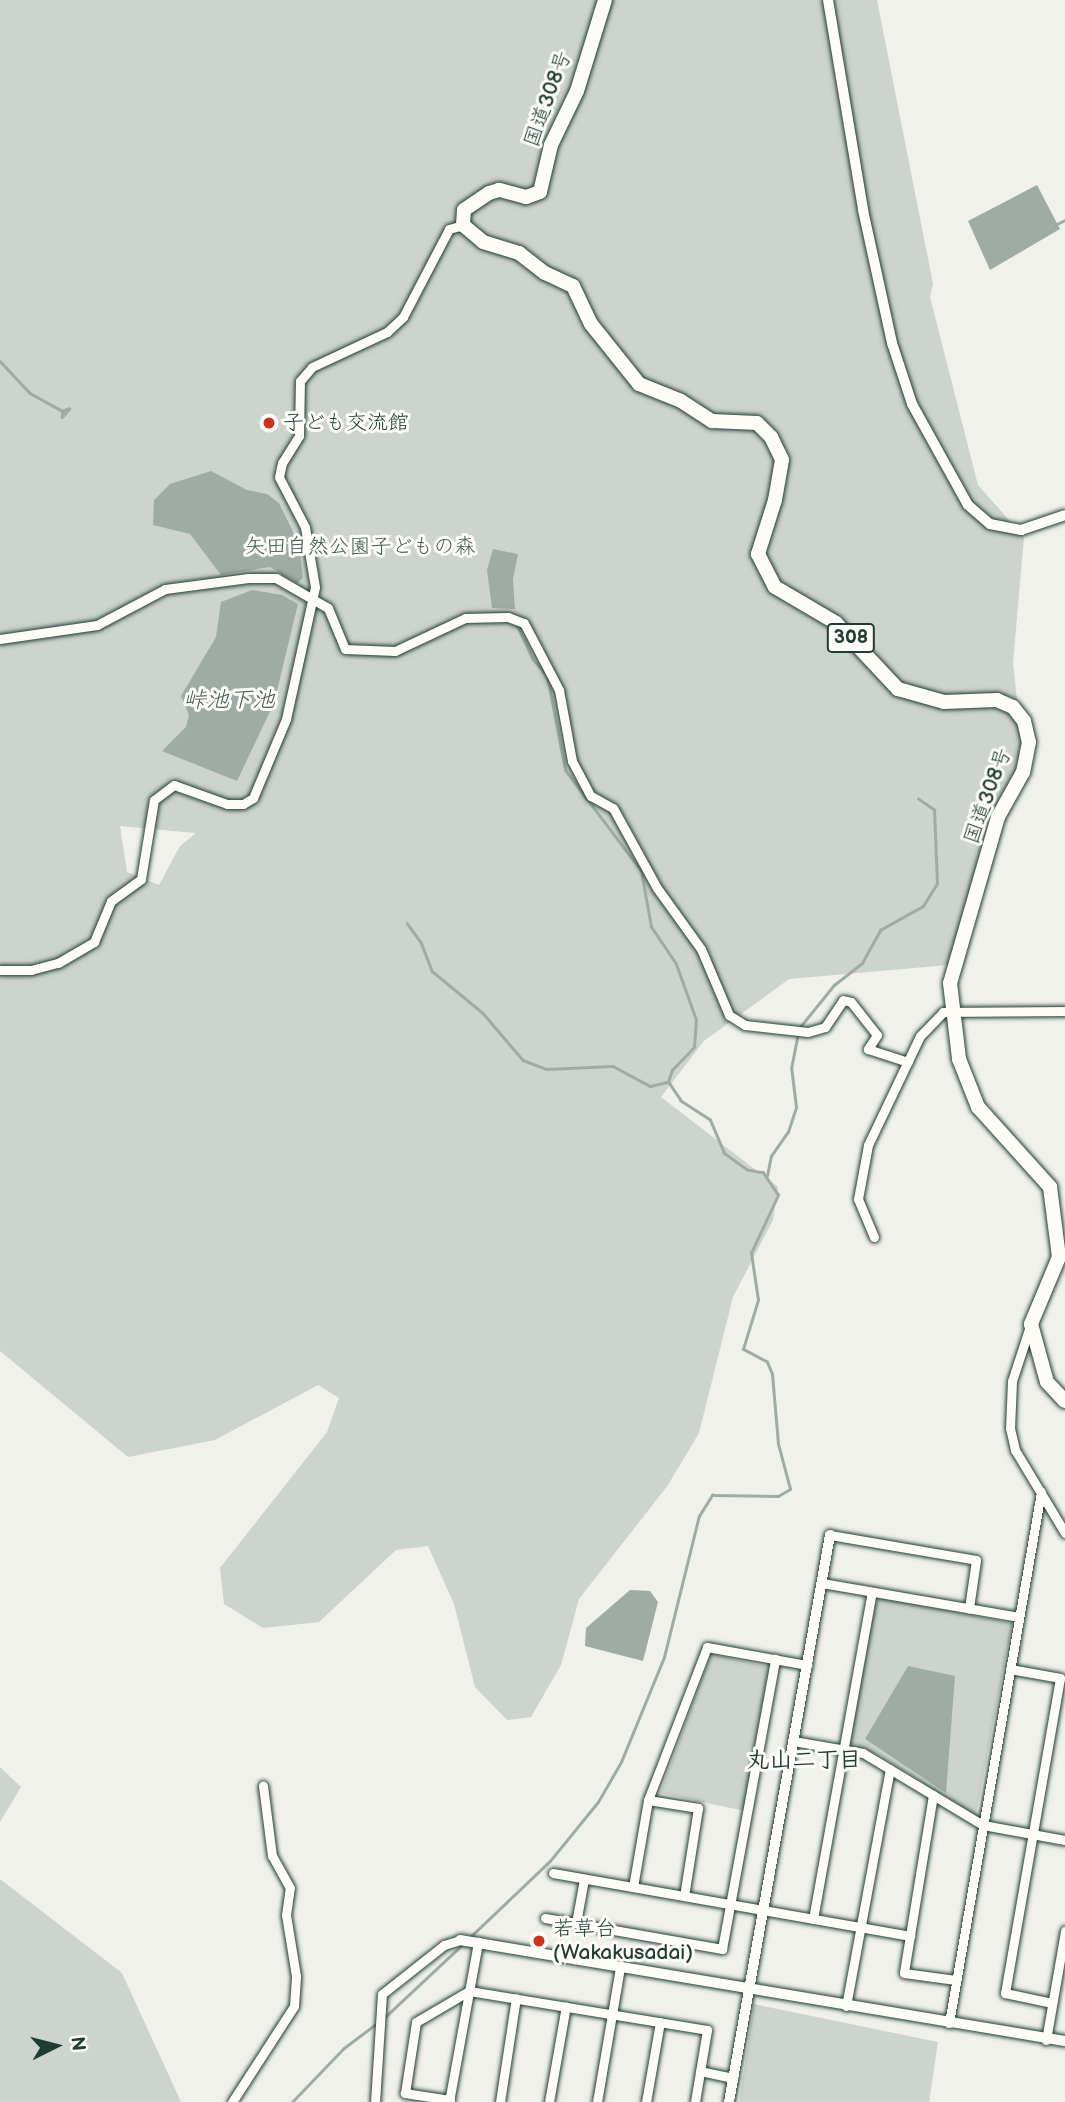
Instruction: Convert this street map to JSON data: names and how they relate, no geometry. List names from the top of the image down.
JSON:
{
  "streets": {
    "highway": ["国道308号", "308"]
  },
  "districts": ["丸山二丁目"],
  "water": ["峠池下池"],
  "parks": ["矢田自然公園子どもの森"],
  "places": ["子ども交流館", "若草台 (Wakakusadai)"],
  "north": "right"
}
